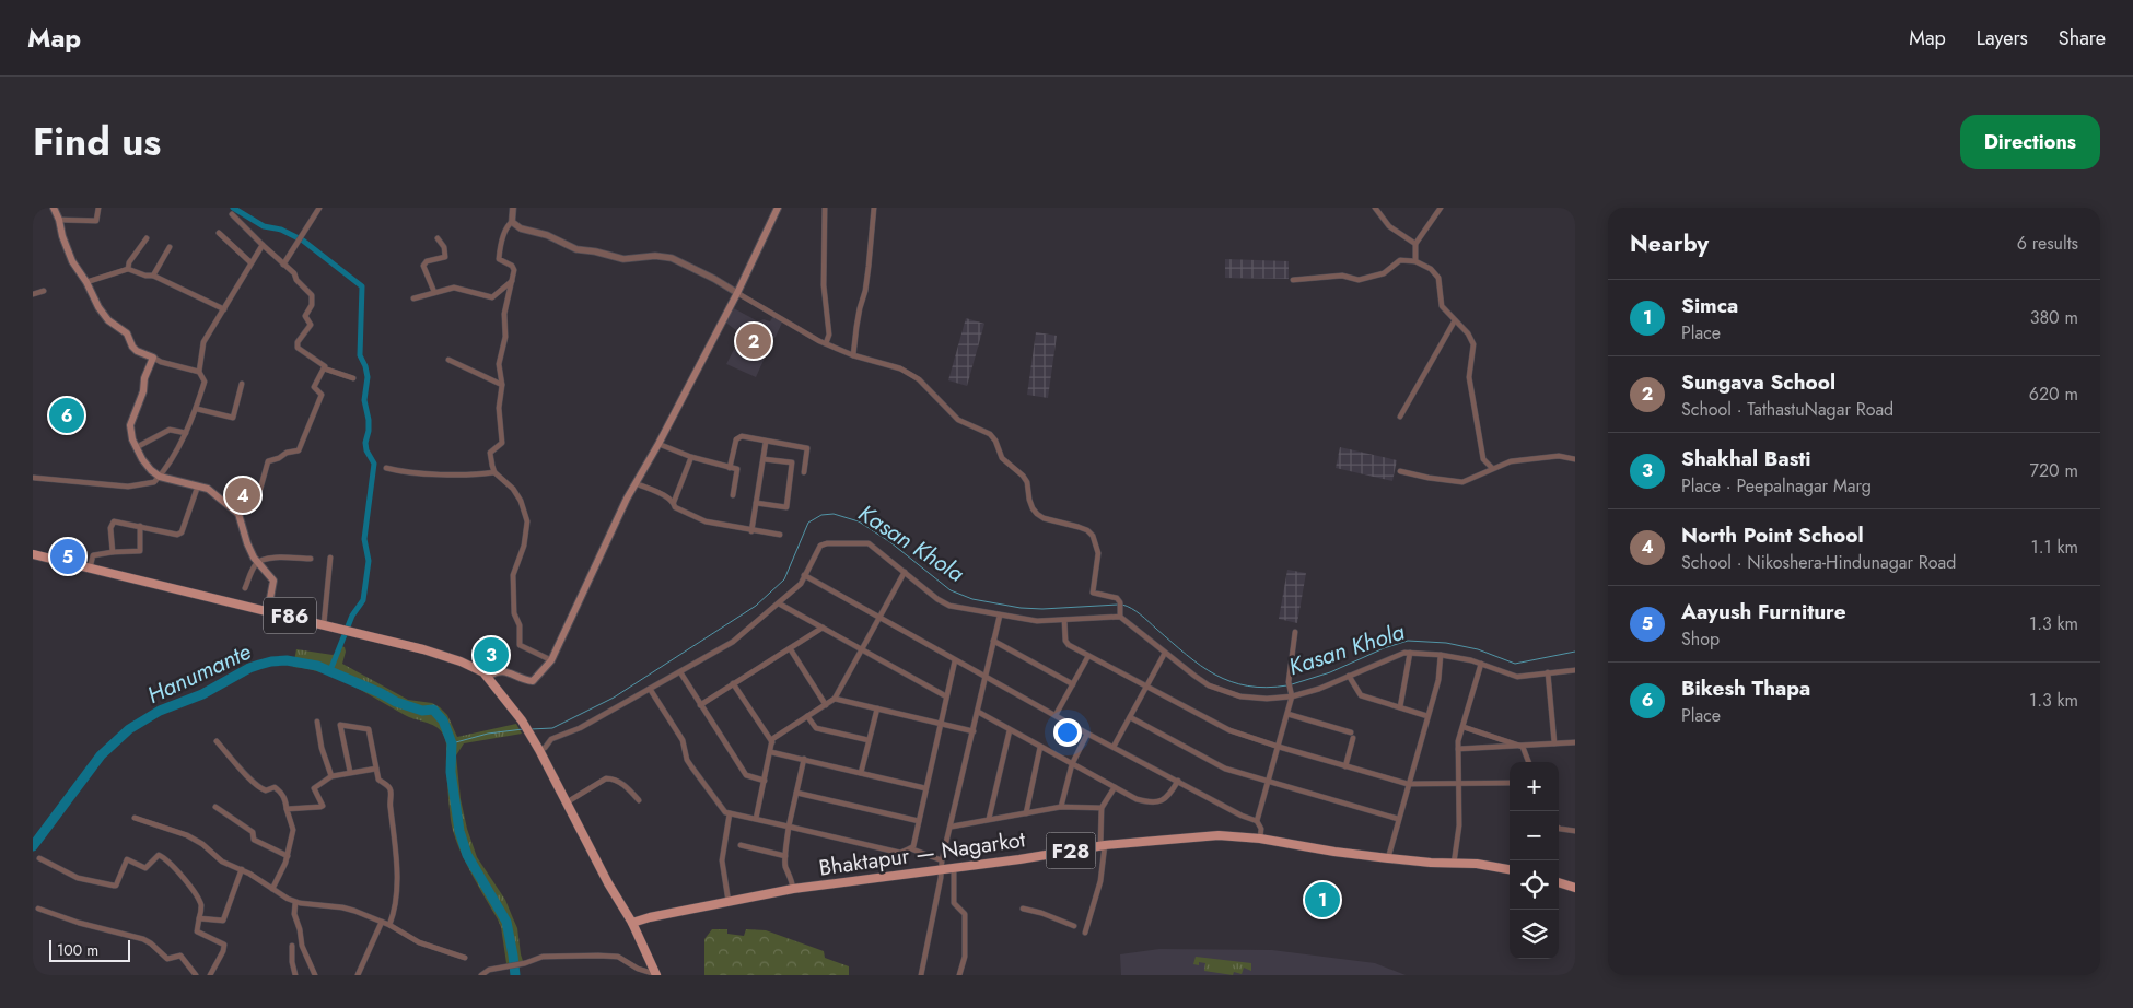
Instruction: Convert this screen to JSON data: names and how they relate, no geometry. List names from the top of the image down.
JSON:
{
  "streets": {
    "main road": ["F86", "F28", "Bhaktapur — Nagarkot"]
  },
  "crossings": [
    ["F86", "Bhaktapur — Nagarkot"]
  ],
  "water": ["Kasan Khola", "Hanumante"],
  "scale_bar": "100 m",
  "page": {
    "header": "Map",
    "nav": ["Map", "Layers", "Share"],
    "title": "Find us",
    "buttons": "Directions",
    "heading": ["Nearby", "6 results"],
    "list": [
      {
        "mark": "1",
        "name": "Simca",
        "note": "Place",
        "value": "380 m"
      },
      {
        "mark": "2",
        "name": "Sungava School",
        "note": "School · TathastuNagar Road",
        "value": "620 m"
      },
      {
        "mark": "3",
        "name": "Shakhal Basti",
        "note": "Place · Peepalnagar Marg",
        "value": "720 m"
      },
      {
        "mark": "4",
        "name": "North Point School",
        "note": "School · Nikoshera-Hindunagar Road",
        "value": "1.1 km"
      },
      {
        "mark": "5",
        "name": "Aayush Furniture",
        "note": "Shop",
        "value": "1.3 km"
      },
      {
        "mark": "6",
        "name": "Bikesh Thapa",
        "note": "Place",
        "value": "1.3 km"
      }
    ],
    "pins": [
      "2",
      "6",
      "4",
      "5",
      "3",
      "1"
    ],
    "map_buttons": ["+", "−"],
    "scale": "100 m"
  }
}
